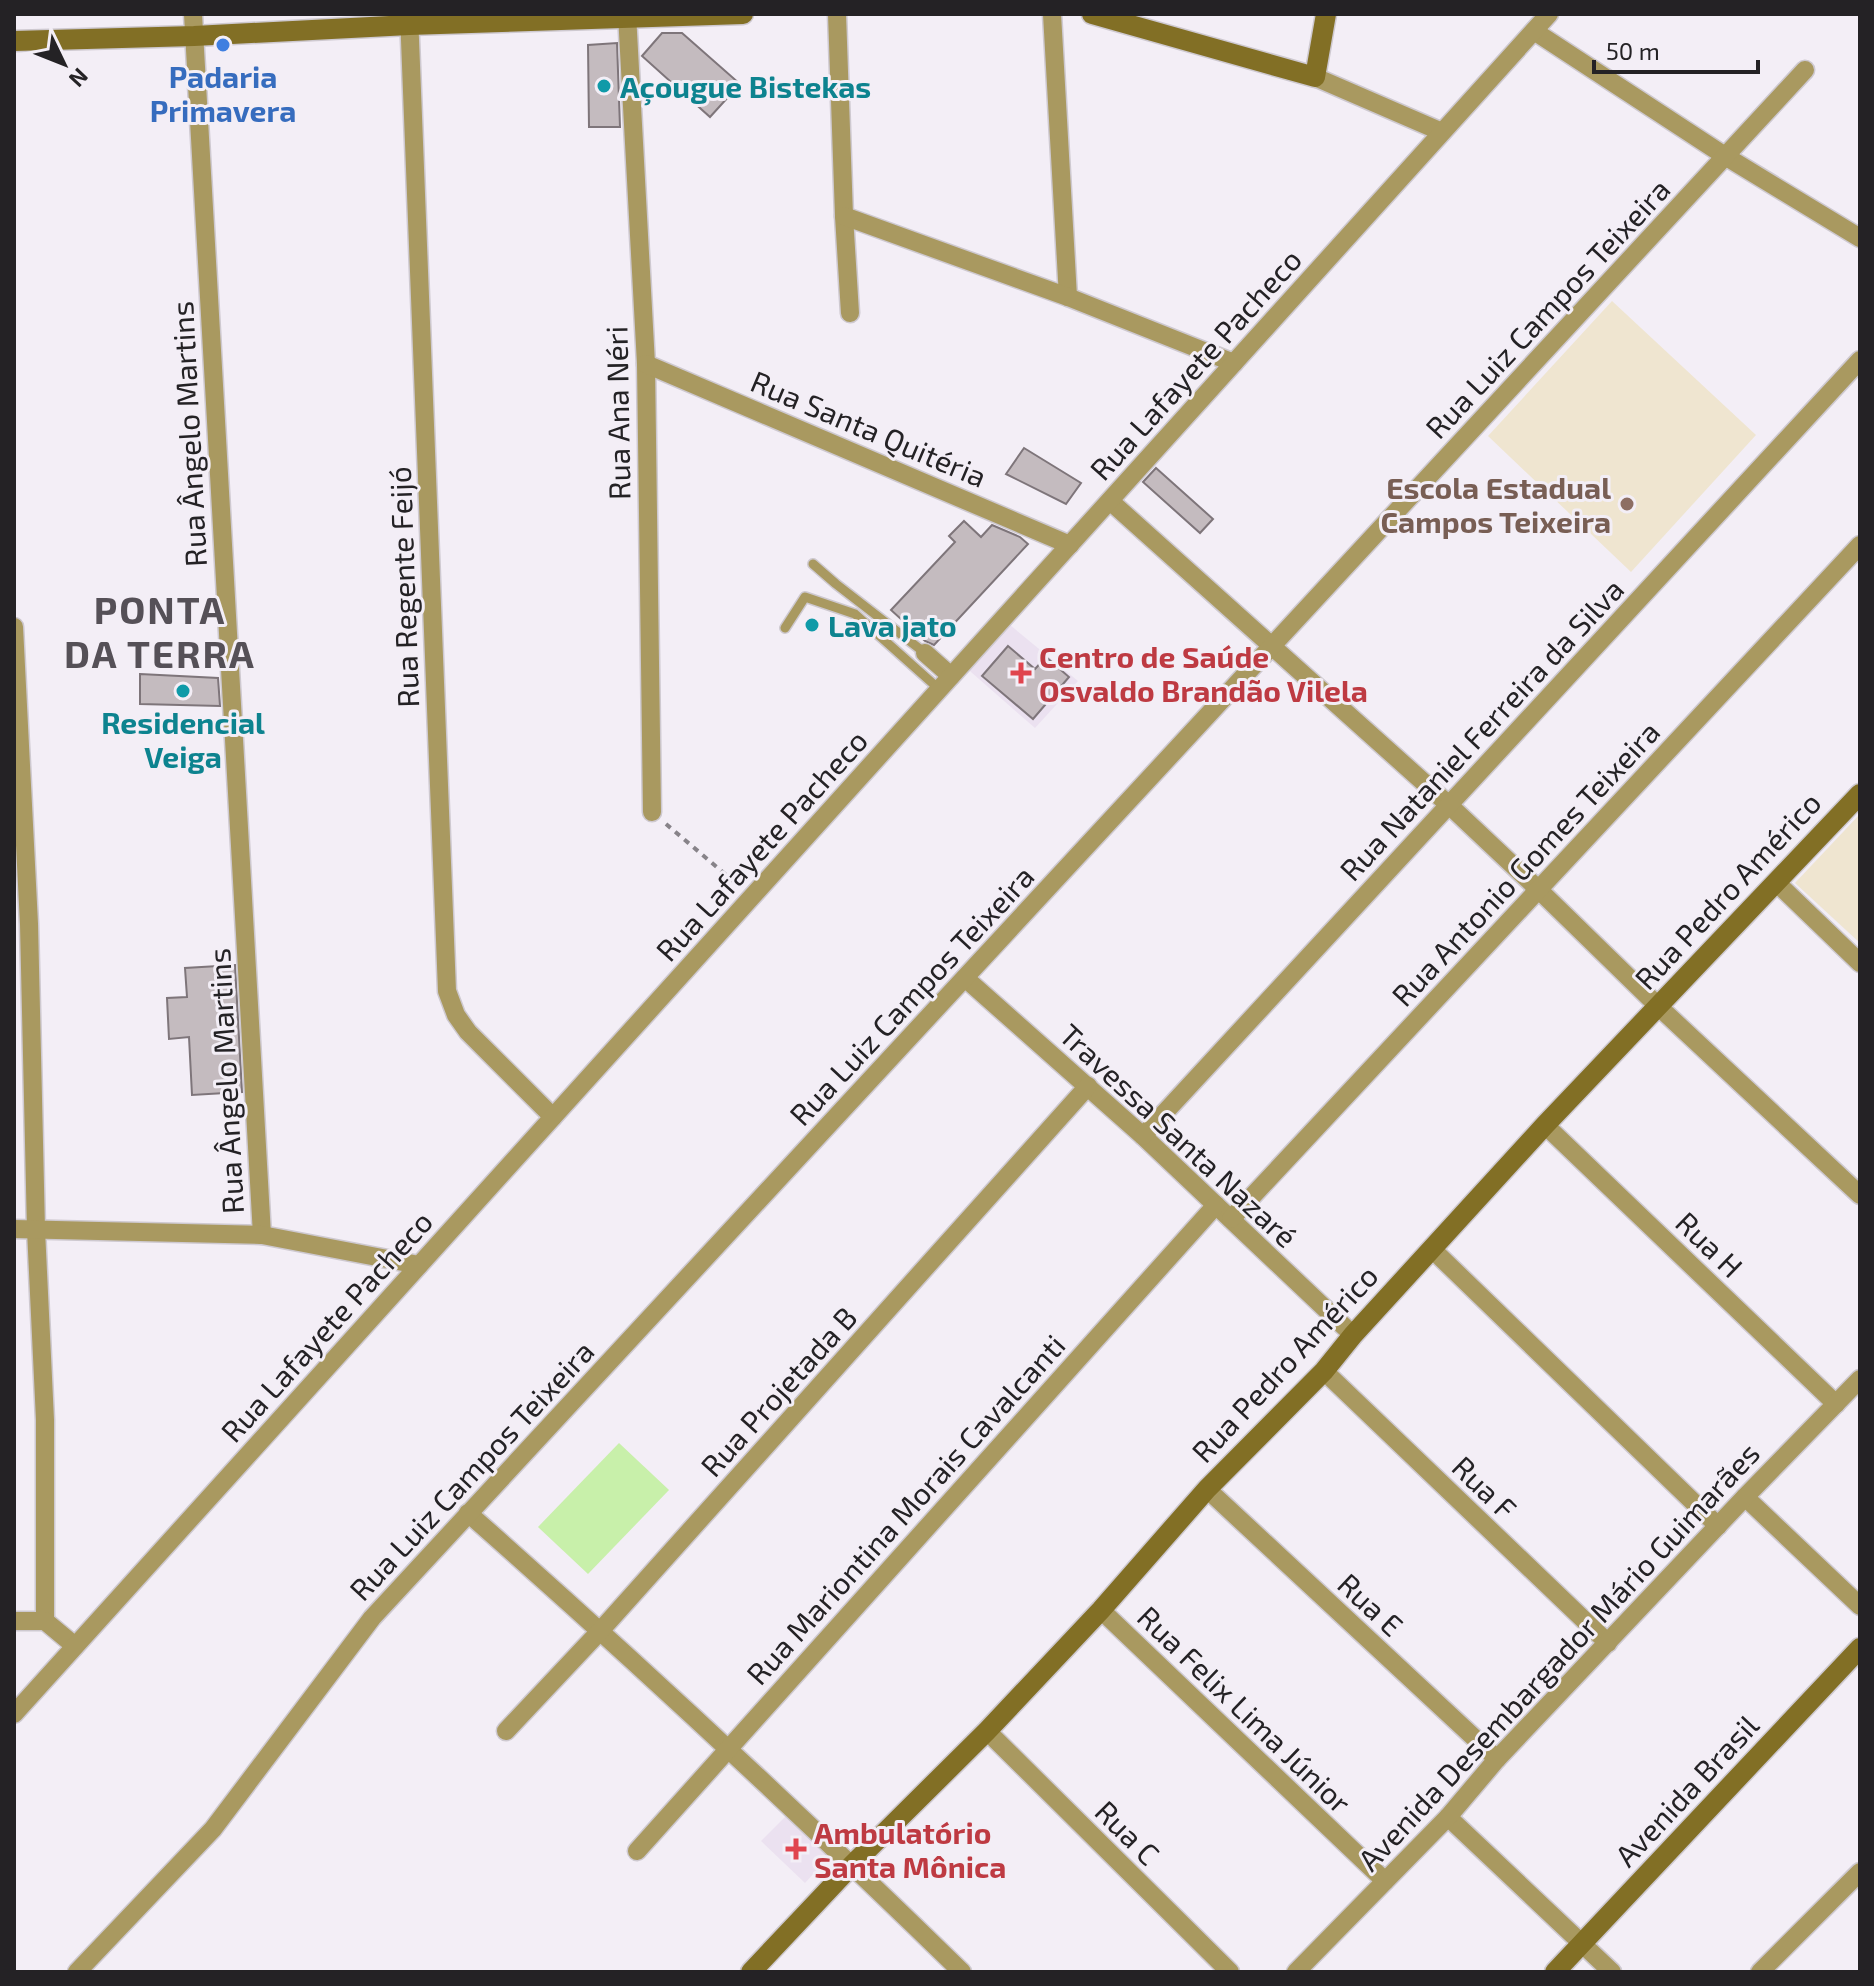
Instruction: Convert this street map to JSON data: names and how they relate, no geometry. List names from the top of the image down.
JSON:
{
  "streets": {
    "street": [
      "Rua Luiz Campos Teixeira",
      "Rua Lafayete Pacheco",
      "Rua Ana Néri",
      "Rua Santa Quitéria",
      "Rua Ângelo Martins",
      "Rua Regente Feijó",
      "Rua Nataniel Ferreira da Silva",
      "Rua Antonio Gomes Teixeira",
      "Rua Pedro Américo",
      "Travessa Santa Nazaré",
      "Rua H",
      "Rua Projetada B",
      "Rua F",
      "Rua Mariontina Morais Cavalcanti",
      "Rua E",
      "Avenida Desembargador Mário Guimarães",
      "Rua Felix Lima Júnior",
      "Avenida Brasil",
      "Rua C"
    ]
  },
  "crossings": [
    ["Rua Luiz Campos Teixeira", "Travessa Santa Nazaré"],
    ["Rua Lafayete Pacheco", "Rua Santa Quitéria"],
    ["Rua Lafayete Pacheco", "Rua Regente Feijó"],
    ["Rua Ana Néri", "Rua Santa Quitéria"],
    ["Rua Nataniel Ferreira da Silva", "Travessa Santa Nazaré"],
    ["Rua Antonio Gomes Teixeira", "Travessa Santa Nazaré"],
    ["Rua Pedro Américo", "Travessa Santa Nazaré"],
    ["Rua Pedro Américo", "Rua H"],
    ["Rua Pedro Américo", "Rua F"],
    ["Rua Pedro Américo", "Rua E"],
    ["Rua Pedro Américo", "Rua Felix Lima Júnior"],
    ["Rua Pedro Américo", "Rua C"],
    ["Travessa Santa Nazaré", "Rua Projetada B"],
    ["Travessa Santa Nazaré", "Rua Mariontina Morais Cavalcanti"],
    ["Rua H", "Avenida Desembargador Mário Guimarães"],
    ["Rua F", "Avenida Desembargador Mário Guimarães"],
    ["Rua E", "Avenida Desembargador Mário Guimarães"],
    ["Avenida Desembargador Mário Guimarães", "Rua Felix Lima Júnior"]
  ],
  "districts": ["PONTA DA TERRA"],
  "places": {
    "other": [
      "Padaria Primavera",
      "Açougue Bistekas",
      "Escola Estadual Campos Teixeira",
      "Lava jato",
      "Residencial Veiga"
    ],
    "health": ["Centro de Saúde Osvaldo Brandão Vilela", "Ambulatório Santa Mônica"]
  },
  "scale_bar": "50 m",
  "north": "bottom right"
}
